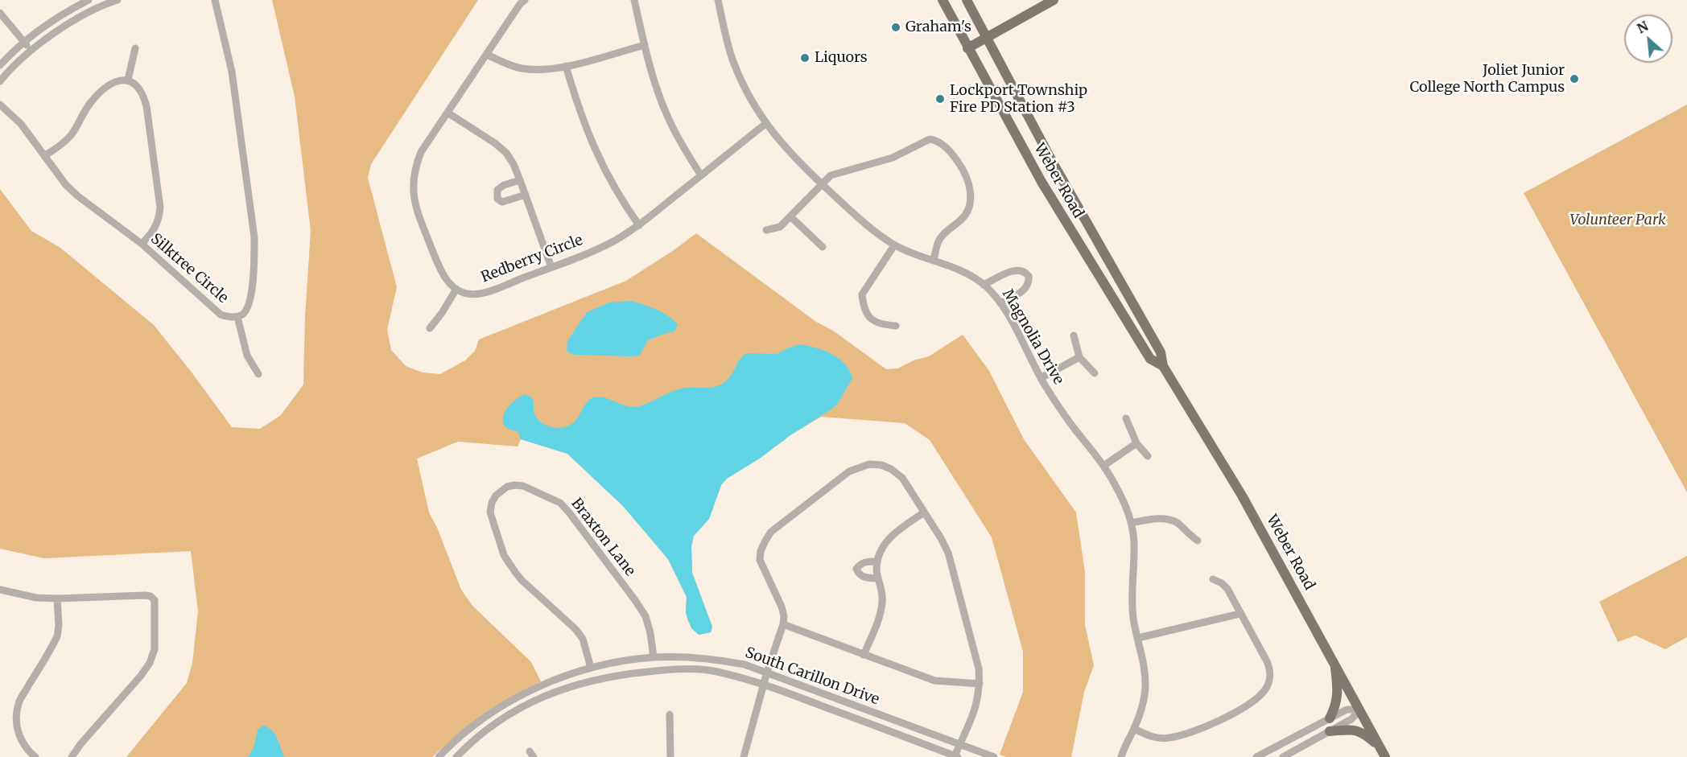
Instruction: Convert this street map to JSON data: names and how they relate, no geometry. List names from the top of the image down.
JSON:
{
  "streets": {
    "main road": ["Weber Road"],
    "street": [
      "Redberry Circle",
      "Silktree Circle",
      "Magnolia Drive",
      "Braxton Lane",
      "South Carillon Drive"
    ]
  },
  "crossings": [
    ["Redberry Circle", "Magnolia Drive"],
    ["Braxton Lane", "South Carillon Drive"]
  ],
  "parks": ["Volunteer Park"],
  "places": [
    "Graham's",
    "Liquors",
    "Joliet Junior College North Campus",
    "Lockport Township Fire PD Station #3"
  ],
  "north": "top left"
}
